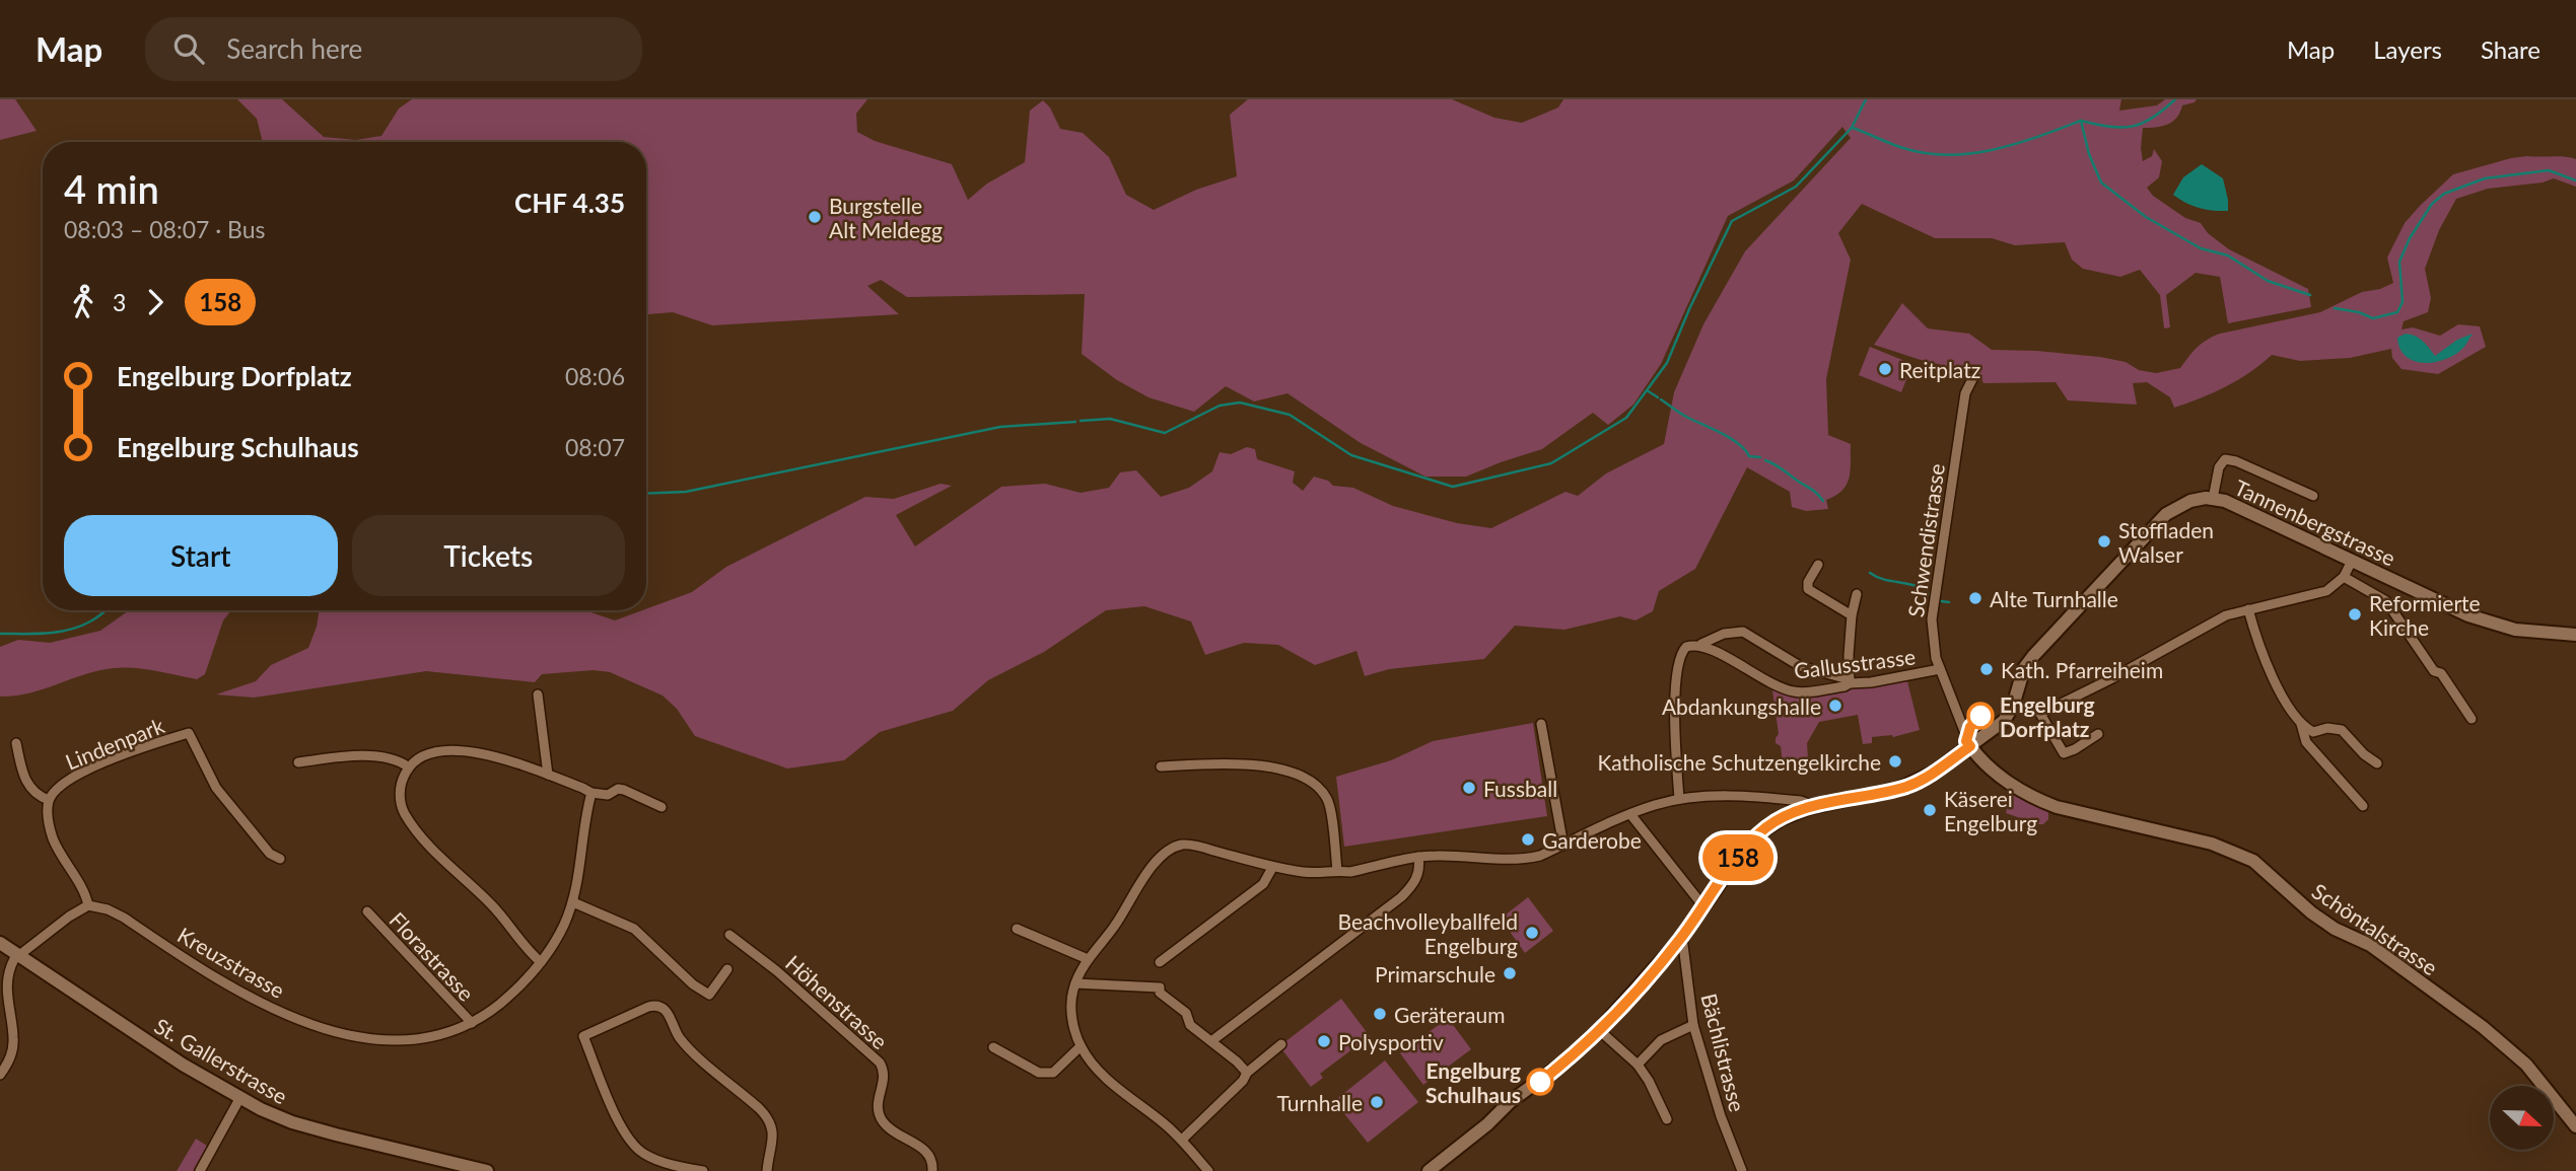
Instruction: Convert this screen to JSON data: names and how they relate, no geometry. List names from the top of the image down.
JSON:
{
  "streets": {
    "street": [
      "Tannenbergstrasse",
      "Schwendistrasse",
      "Gallusstrasse",
      "Lindenpark",
      "Schöntalstrasse",
      "Florastrasse",
      "Kreuzstrasse",
      "Höhenstrasse",
      "Bächlistrasse",
      "St. Gallerstrasse"
    ]
  },
  "crossings": [
    ["Tannenbergstrasse", "Schwendistrasse"],
    ["Tannenbergstrasse", "Schöntalstrasse"],
    ["Schwendistrasse", "Gallusstrasse"],
    ["Schwendistrasse", "Schöntalstrasse"],
    ["Florastrasse", "Kreuzstrasse"]
  ],
  "places": [
    "Burgstelle Alt Meldegg",
    "Reitplatz",
    "Stoffladen Walser",
    "Alte Turnhalle",
    "Reformierte Kirche",
    "Kath. Pfarreiheim",
    "Abdankungshalle",
    "Engelburg Dorfplatz",
    "Katholische Schutzengelkirche",
    "Fussball",
    "Käserei Engelburg",
    "Garderobe",
    "Beachvolleyballfeld Engelburg",
    "Primarschule",
    "Geräteraum",
    "Polysportiv",
    "Engelburg Schulhaus",
    "Turnhalle"
  ],
  "lines": ["bus line 158"],
  "north": "right",
  "page": {
    "header": "Map",
    "search": "Search here",
    "nav": ["Map", "Layers", "Share"],
    "on_map": "158",
    "heading": ["4 min", "08:03 – 08:07 · Bus", "CHF 4.35"],
    "legs": ["3", "158"],
    "list": [
      {
        "name": "Engelburg Dorfplatz",
        "value": "08:06"
      },
      {
        "name": "Engelburg Schulhaus",
        "value": "08:07"
      }
    ],
    "buttons": ["Start", "Tickets"]
  }
}
